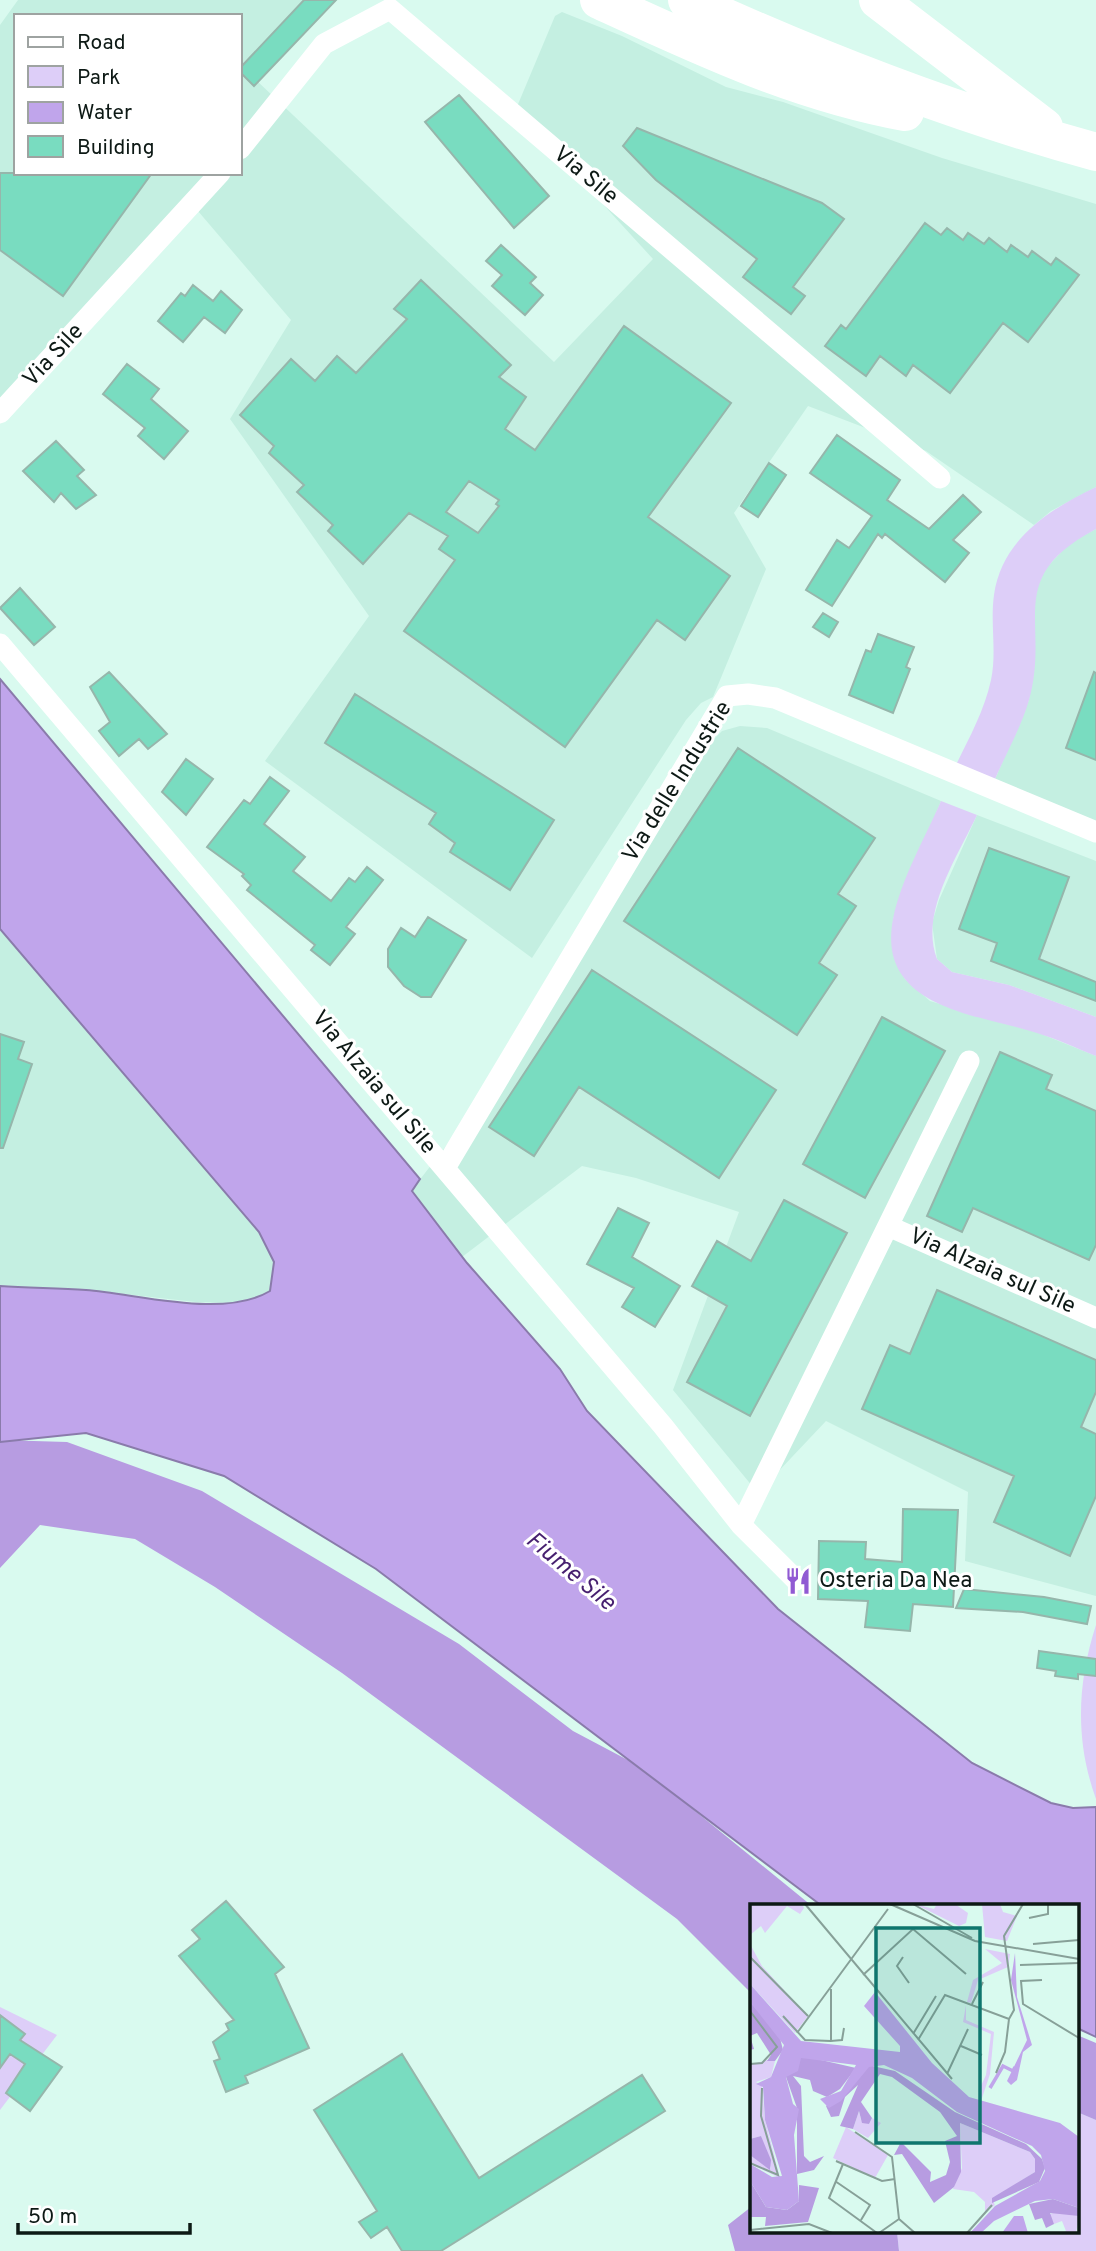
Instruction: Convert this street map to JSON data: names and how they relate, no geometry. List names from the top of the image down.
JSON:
{
  "streets": {
    "street": ["Via Sile", "Via delle Industrie", "Via Alzaia sul Sile"]
  },
  "crossings": [
    ["Via delle Industrie", "Via Alzaia sul Sile"]
  ],
  "water": ["Fiume Sile"],
  "places": {
    "restaurant": ["Osteria Da Nea"]
  },
  "legend": [
    "Road",
    "Park",
    "Water",
    "Building"
  ],
  "scale_bar": "50 m"
}
